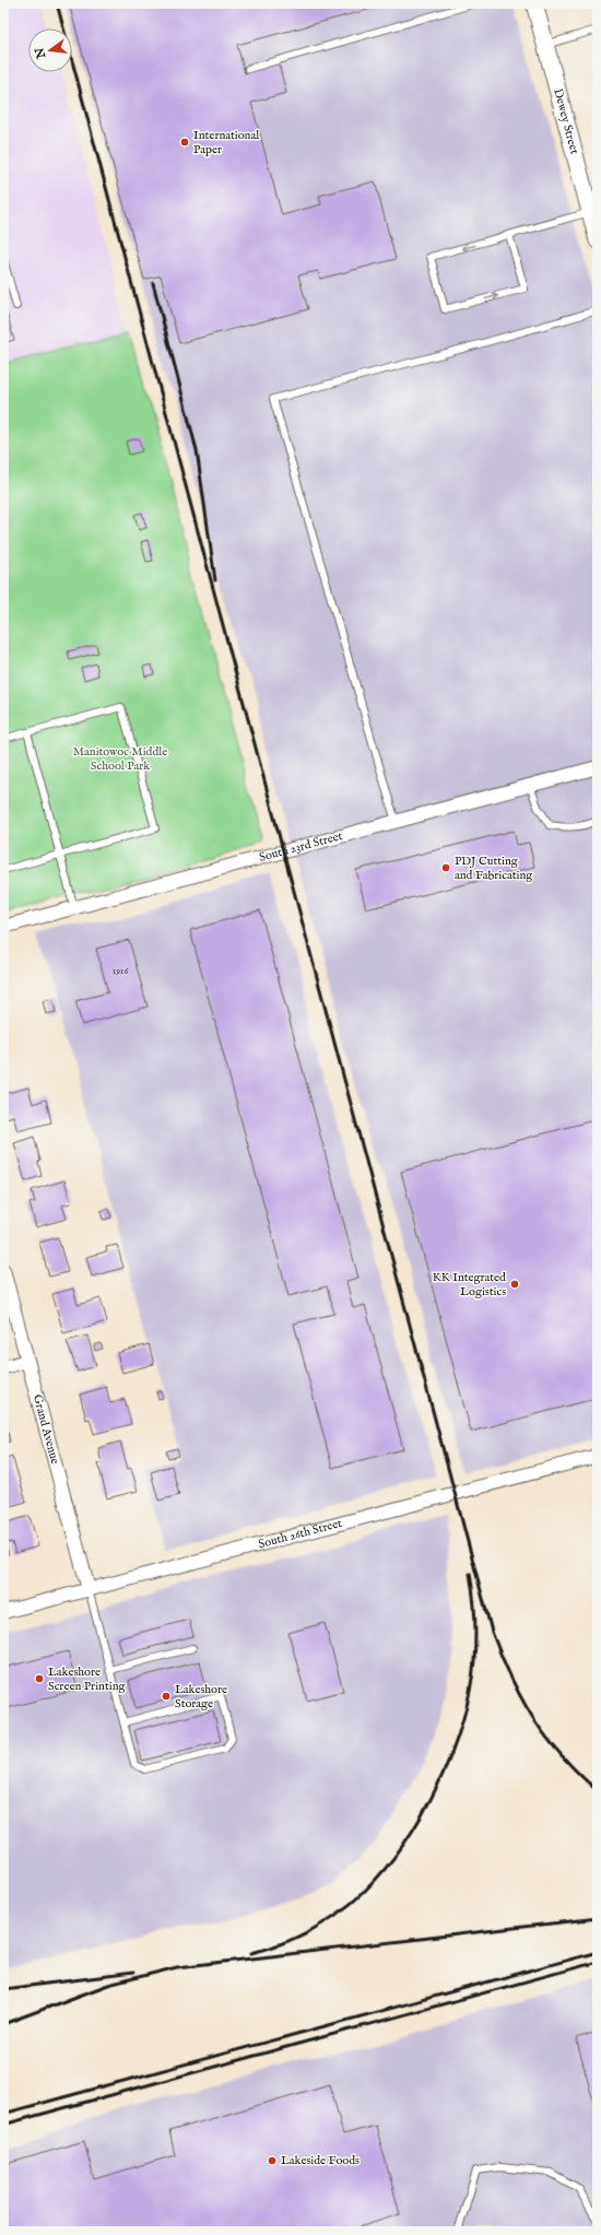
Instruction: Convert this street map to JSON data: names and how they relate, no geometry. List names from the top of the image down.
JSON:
{
  "streets": {
    "street": [
      "Dewey Street",
      "South 23rd Street",
      "Grand Avenue",
      "South 26th Street"
    ]
  },
  "crossings": [
    ["Grand Avenue", "South 26th Street"]
  ],
  "parks": ["Manitowoc Middle School Park"],
  "places": [
    "International Paper",
    "PDJ Cutting and Fabricating",
    "KK Integrated Logistics",
    "Lakeshore Screen Printing",
    "Lakeshore Storage",
    "Lakeside Foods"
  ],
  "house_numbers": ["1916"],
  "north": "left"
}
